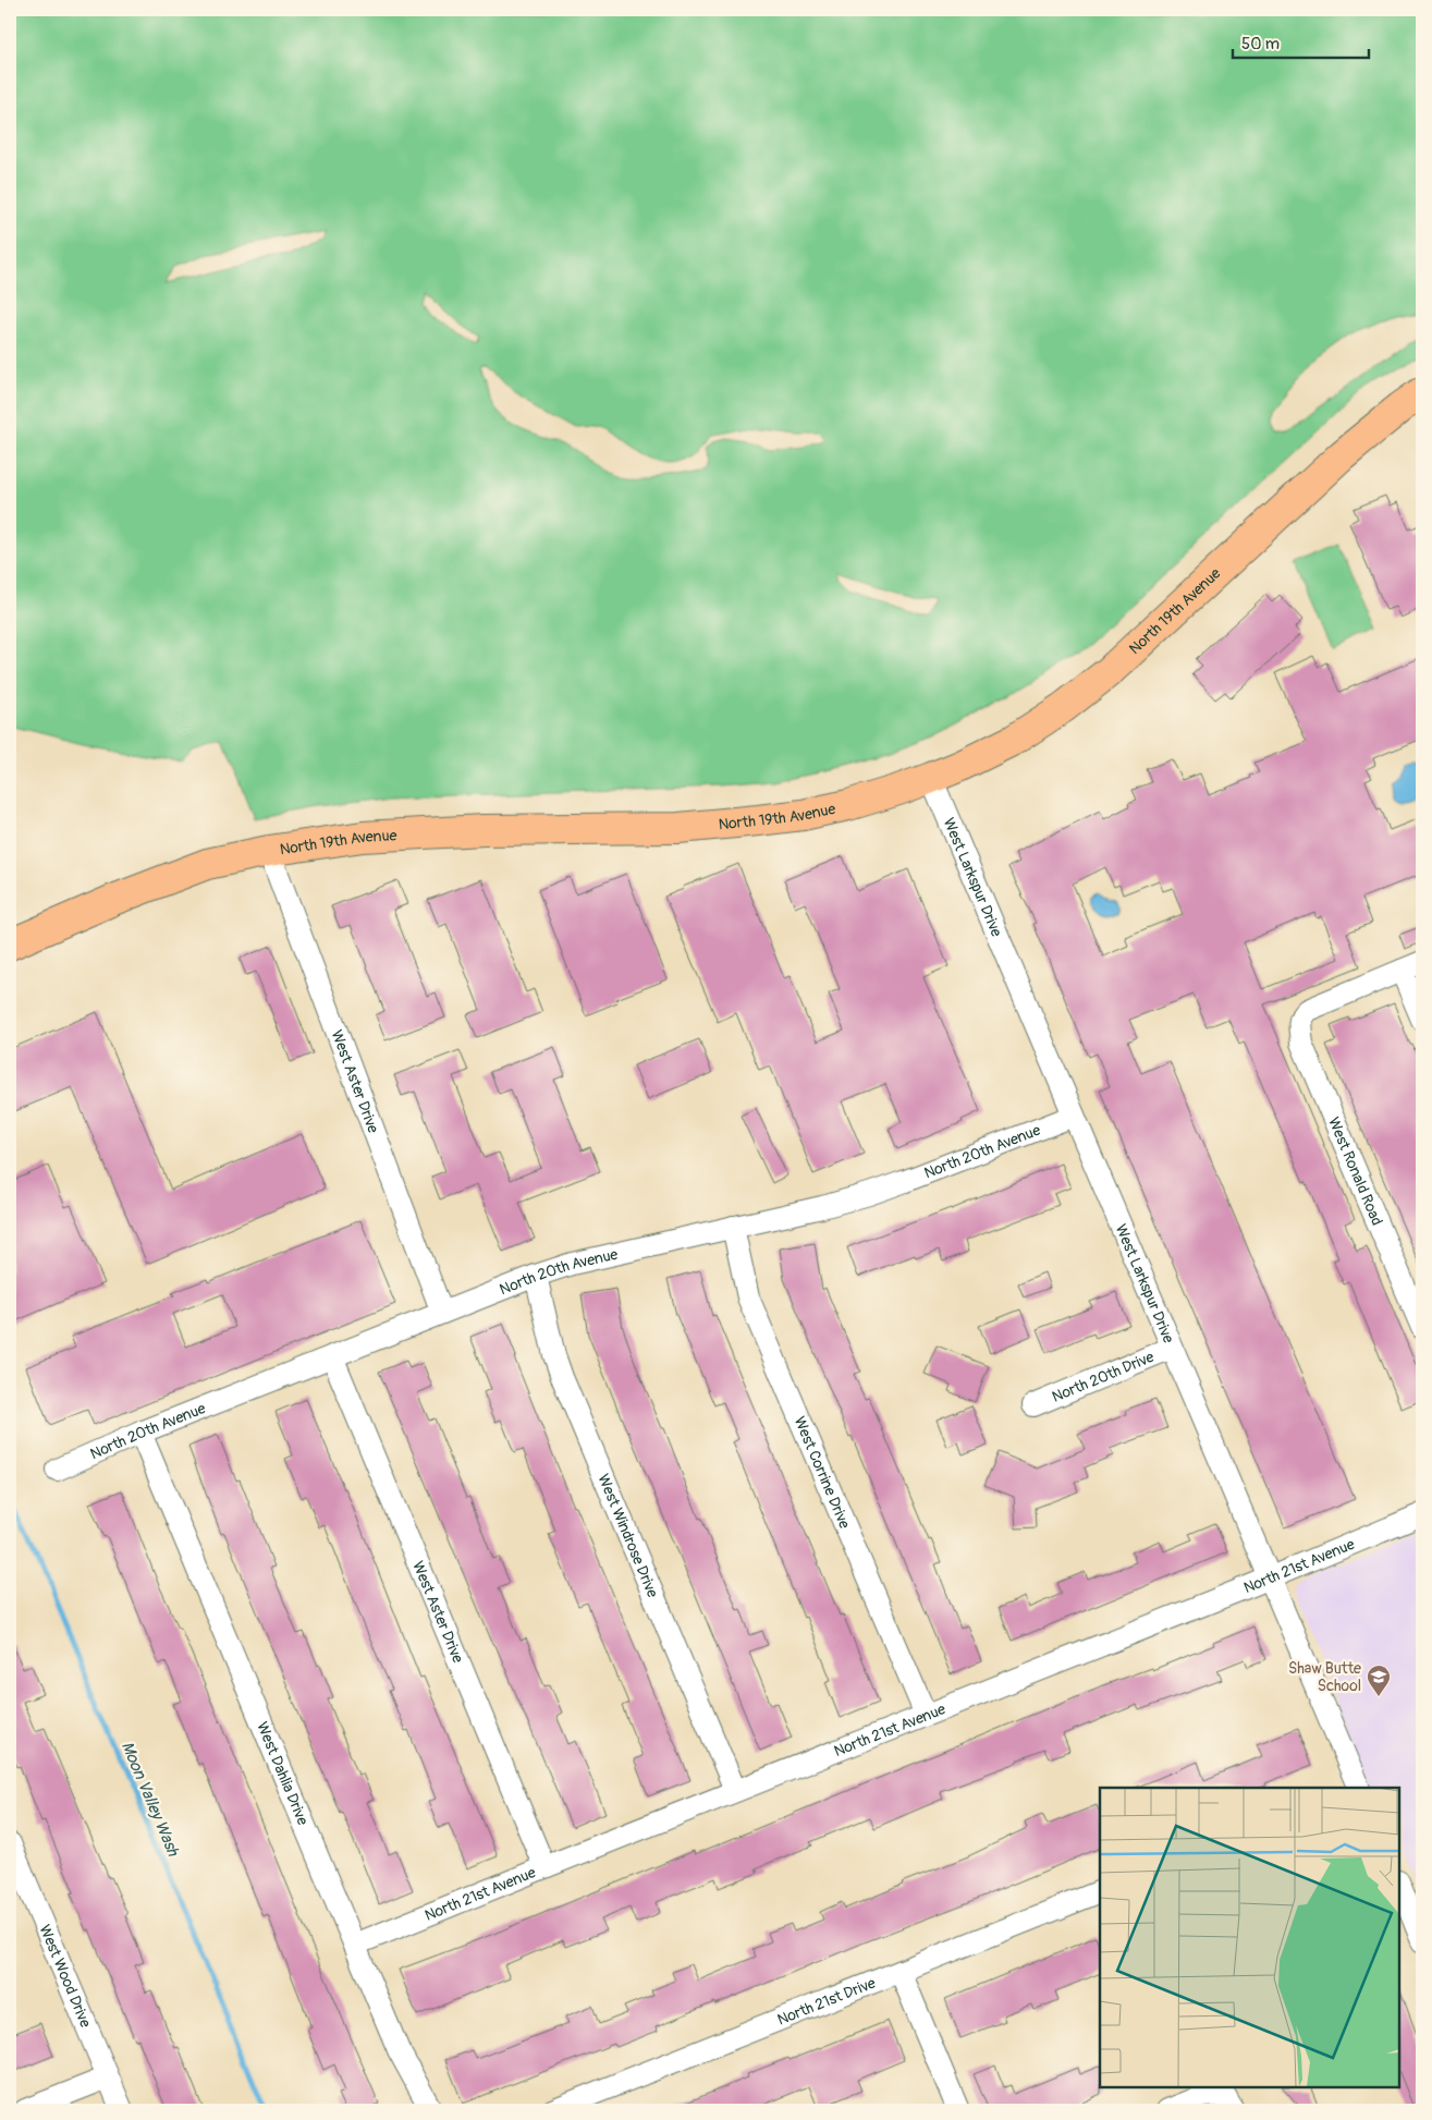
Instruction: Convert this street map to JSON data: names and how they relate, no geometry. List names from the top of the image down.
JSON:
{
  "streets": {
    "main road": ["North 19th Avenue"],
    "street": [
      "West Larkspur Drive",
      "West Aster Drive",
      "North 20th Avenue",
      "West Ronald Road",
      "North 20th Drive",
      "West Corrine Drive",
      "West Windrose Drive",
      "North 21st Avenue",
      "West Dahlia Drive",
      "West Wood Drive",
      "North 21st Drive"
    ]
  },
  "crossings": [
    ["North 19th Avenue", "West Larkspur Drive"],
    ["North 19th Avenue", "West Aster Drive"],
    ["West Larkspur Drive", "North 20th Avenue"],
    ["West Larkspur Drive", "North 20th Drive"],
    ["West Larkspur Drive", "North 21st Avenue"],
    ["West Aster Drive", "North 20th Avenue"],
    ["West Aster Drive", "North 21st Avenue"],
    ["North 20th Avenue", "West Corrine Drive"],
    ["North 20th Avenue", "West Windrose Drive"],
    ["North 20th Avenue", "West Dahlia Drive"],
    ["West Corrine Drive", "North 21st Avenue"],
    ["West Windrose Drive", "North 21st Avenue"],
    ["North 21st Avenue", "West Dahlia Drive"]
  ],
  "water": ["Moon Valley Wash"],
  "places": {
    "school or university": ["Shaw Butte School"]
  },
  "scale_bar": "50 m"
}
